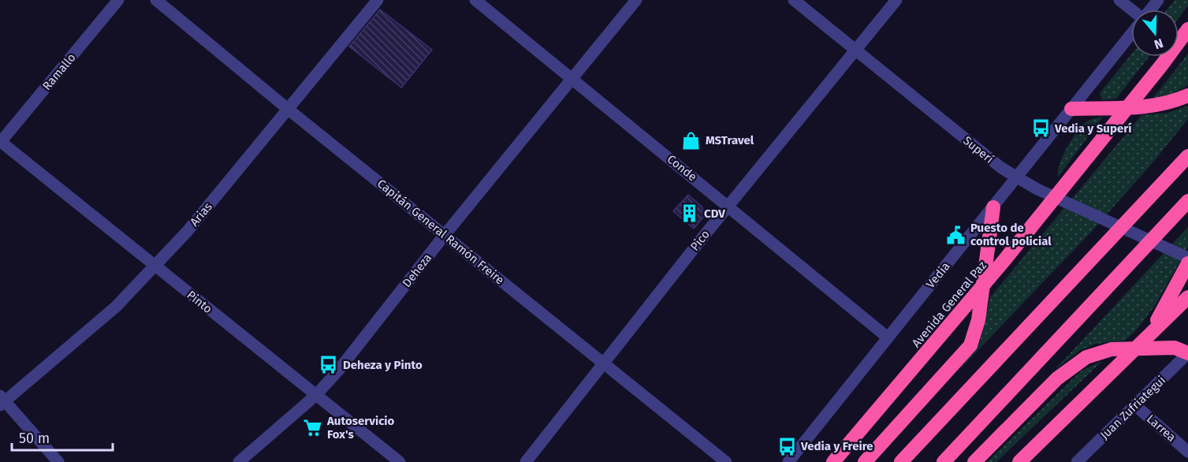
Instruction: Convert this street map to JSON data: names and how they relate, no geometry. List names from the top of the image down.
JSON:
{
  "streets": {
    "highway": ["Avenida General Paz"],
    "street": [
      "Ramallo",
      "Superí",
      "Conde",
      "Arias",
      "Capitán General Ramón Freire",
      "Pico",
      "Deheza",
      "Vedia",
      "Pinto",
      "Juan Zufriategui",
      "Larrea"
    ]
  },
  "crossings": [
    ["Ramallo", "Pinto"],
    ["Superí", "Pico"],
    ["Superí", "Vedia"],
    ["Conde", "Pico"],
    ["Conde", "Deheza"],
    ["Conde", "Vedia"],
    ["Arias", "Capitán General Ramón Freire"],
    ["Arias", "Pinto"],
    ["Capitán General Ramón Freire", "Pico"],
    ["Capitán General Ramón Freire", "Deheza"],
    ["Deheza", "Pinto"],
    ["Juan Zufriategui", "Larrea"]
  ],
  "places": {
    "bus stop": ["Vedia y Superí", "Deheza y Pinto", "Vedia y Freire"],
    "shop": ["MSTravel"],
    "building": ["CDV"],
    "public building": ["Puesto de control policial"],
    "supermarket": ["Autoservicio Fox's"]
  },
  "scale_bar": "50 m",
  "north": "bottom"
}
